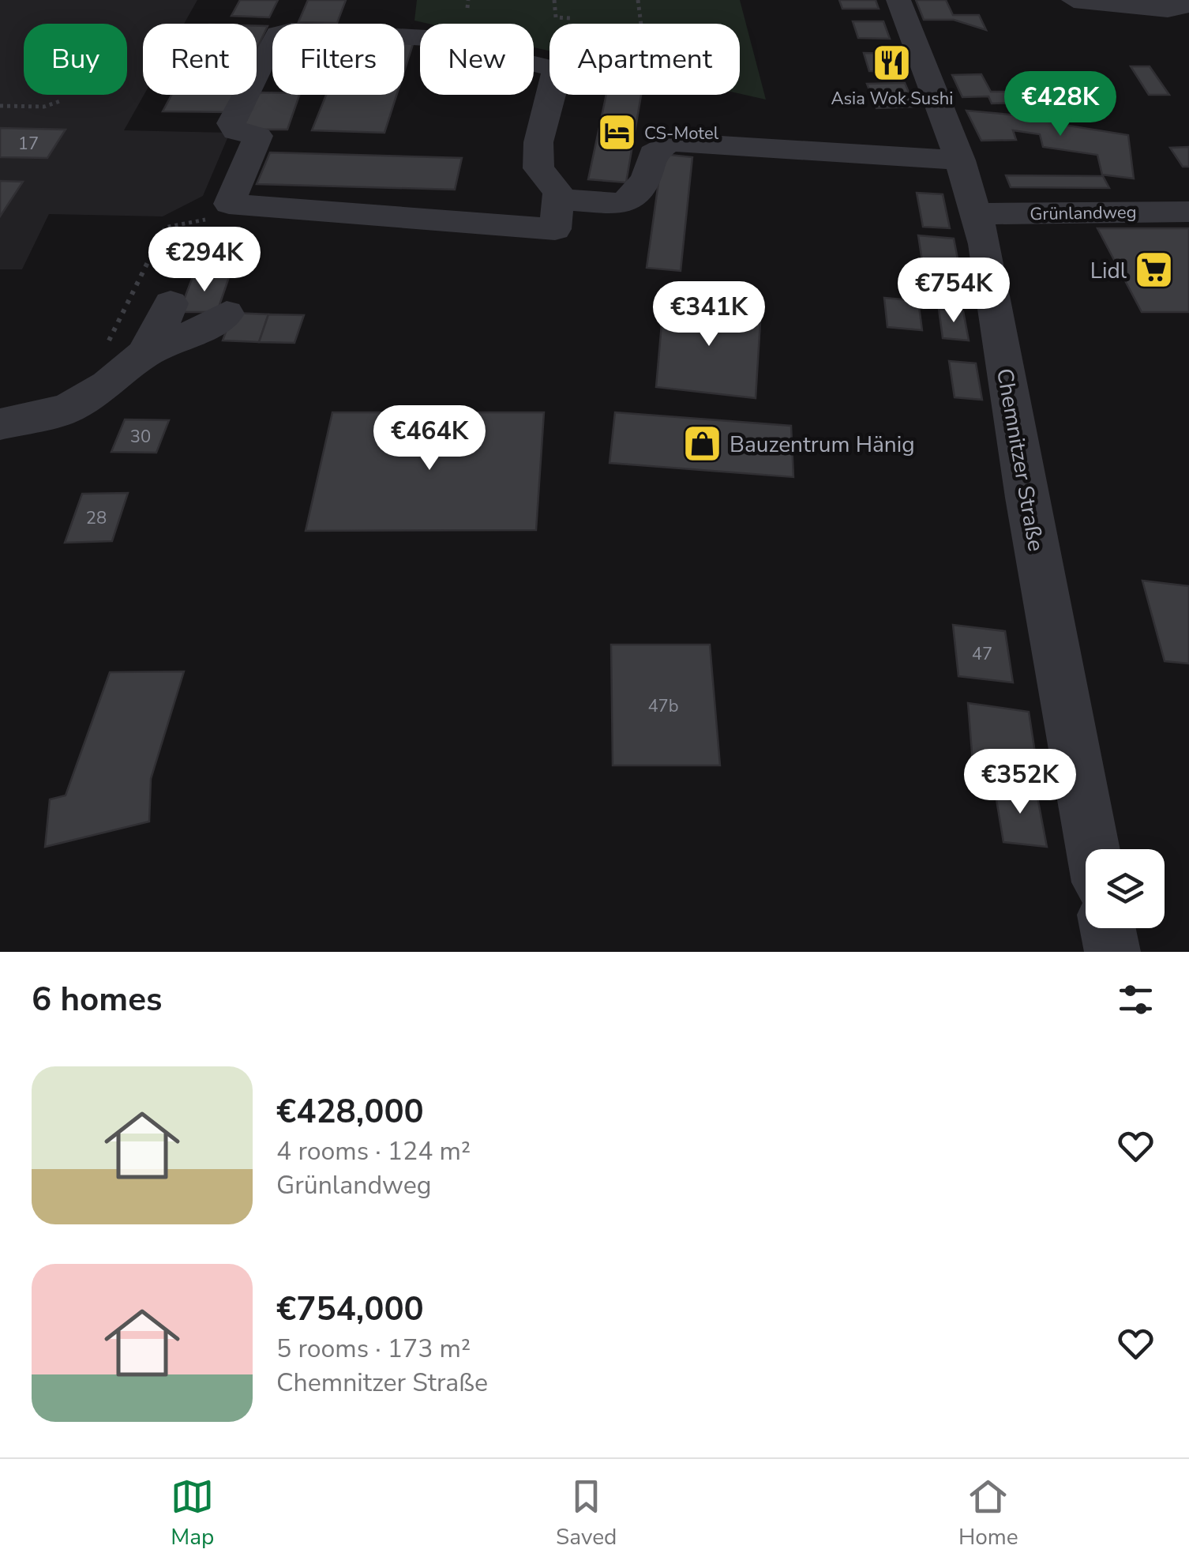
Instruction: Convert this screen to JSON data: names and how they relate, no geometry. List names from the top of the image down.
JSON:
{
  "streets": {
    "street": ["Grünlandweg", "Chemnitzer Straße"]
  },
  "crossings": [
    ["Grünlandweg", "Chemnitzer Straße"]
  ],
  "places": {
    "restaurant": ["Asia Wok Sushi"],
    "hotel": ["CS-Motel"],
    "supermarket": ["Lidl"],
    "shop": ["Bauzentrum Hänig"]
  },
  "house_numbers": [
    "17",
    "30",
    "28",
    "47",
    "47b"
  ],
  "page": {
    "chip": [
      "Buy",
      "Rent",
      "Filters",
      "New",
      "Apartment"
    ],
    "price": [
      "€428K",
      "€294K",
      "€754K",
      "€341K",
      "€464K",
      "€352K"
    ],
    "heading": "6 homes",
    "list": [
      {
        "name": "€428,000",
        "note": "4 rooms · 124 m² · Grünlandweg"
      },
      {
        "name": "€754,000",
        "note": "5 rooms · 173 m² · Chemnitzer Straße"
      }
    ],
    "tabs": ["Map", "Saved", "Home"]
  }
}
